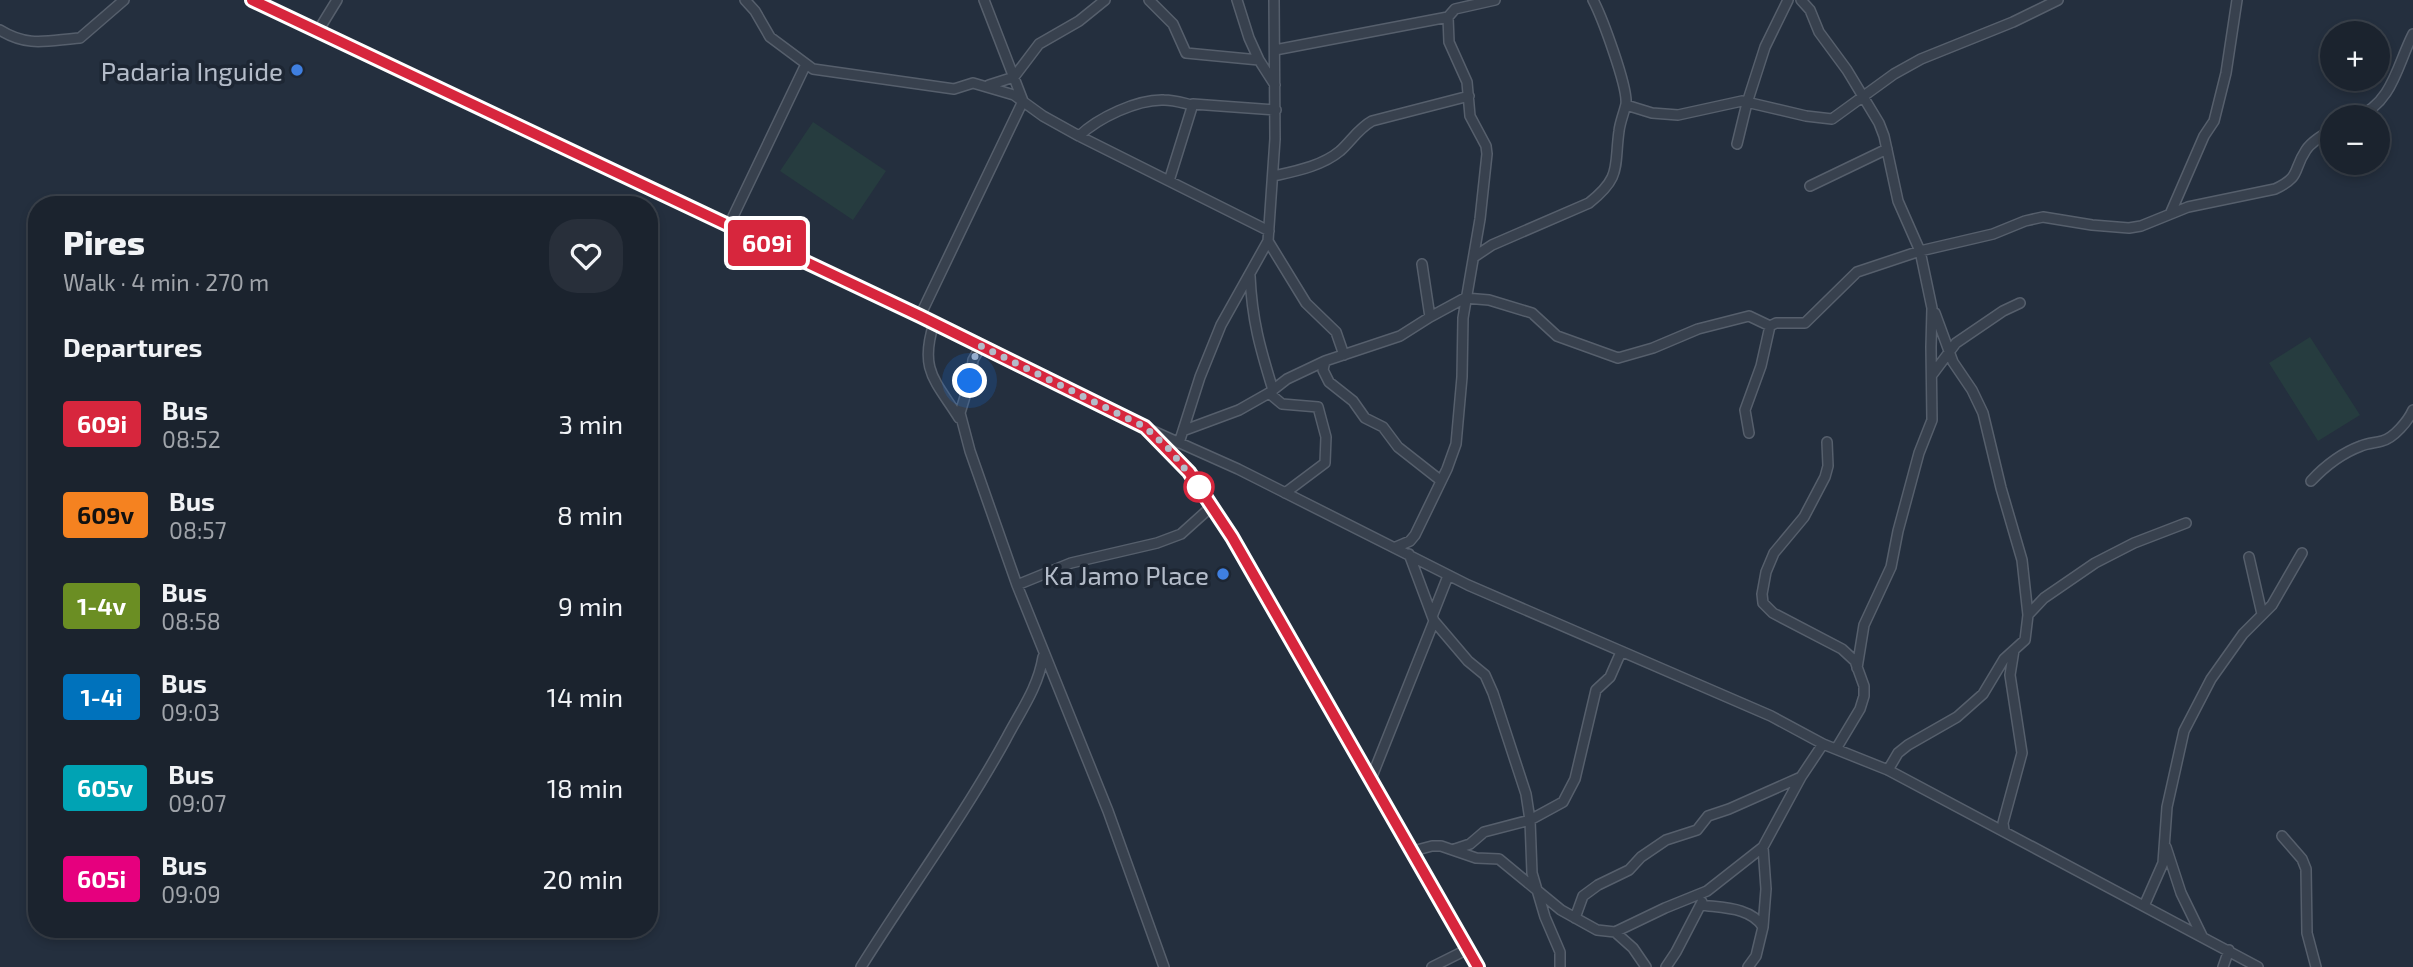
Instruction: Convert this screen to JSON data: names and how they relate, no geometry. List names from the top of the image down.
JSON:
{
  "places": ["Padaria Inguide", "Ka Jamo Place"],
  "lines": ["bus line 609i"],
  "page": {
    "on_map": "609i",
    "map_buttons": ["+", "−"],
    "heading": [
      ["Pires", "Walk · 4 min · 270 m"],
      "Departures"
    ],
    "list": [
      {
        "mark": "609i",
        "name": "Bus",
        "note": "08:52",
        "value": "3 min"
      },
      {
        "mark": "609v",
        "name": "Bus",
        "note": "08:57",
        "value": "8 min"
      },
      {
        "mark": "1-4v",
        "name": "Bus",
        "note": "08:58",
        "value": "9 min"
      },
      {
        "mark": "1-4i",
        "name": "Bus",
        "note": "09:03",
        "value": "14 min"
      },
      {
        "mark": "605v",
        "name": "Bus",
        "note": "09:07",
        "value": "18 min"
      },
      {
        "mark": "605i",
        "name": "Bus",
        "note": "09:09",
        "value": "20 min"
      }
    ]
  }
}
